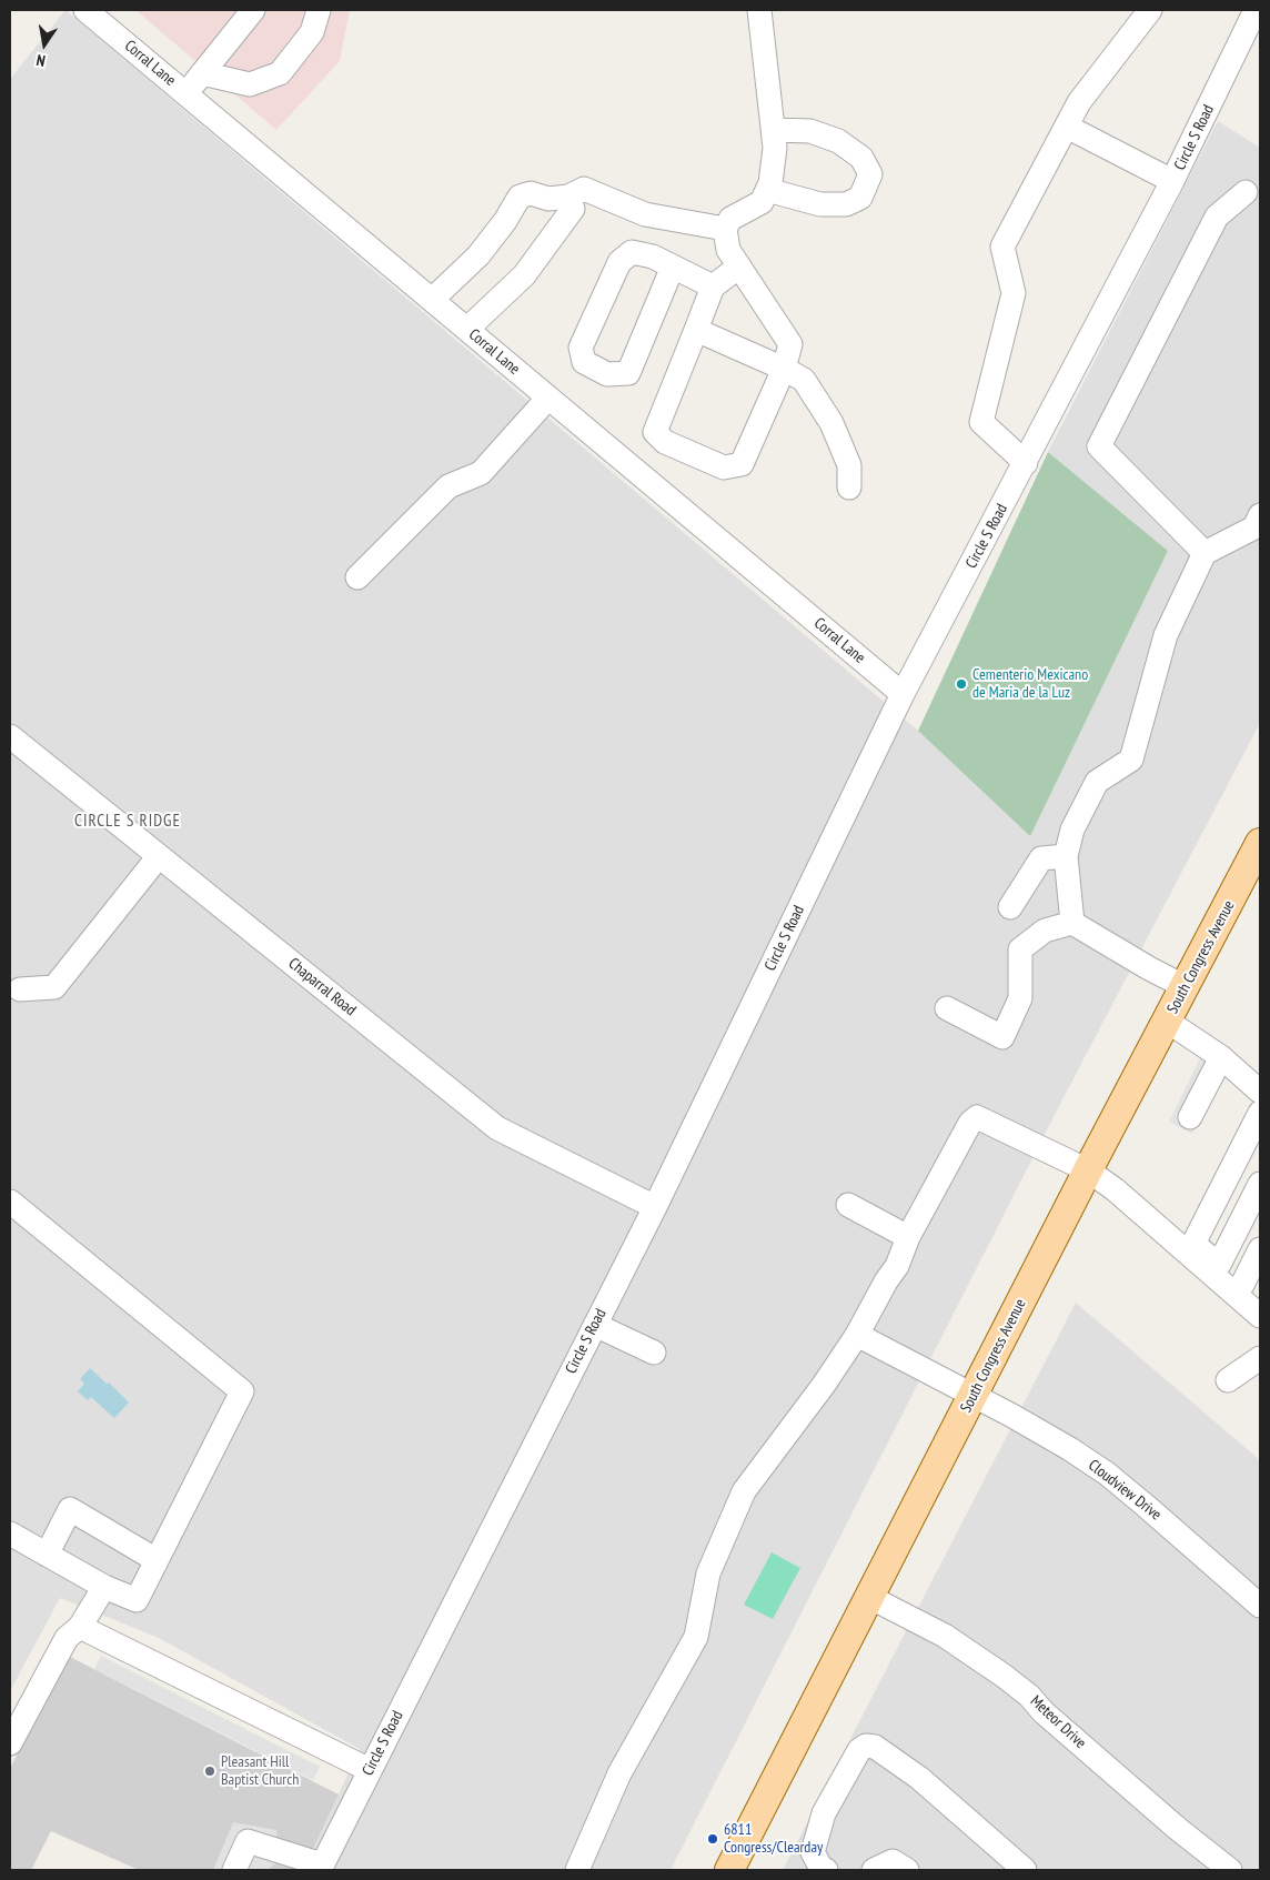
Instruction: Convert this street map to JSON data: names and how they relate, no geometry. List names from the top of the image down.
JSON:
{
  "streets": {
    "main road": ["South Congress Avenue"],
    "street": [
      "Corral Lane",
      "Circle S Road",
      "Chaparral Road",
      "Cloudview Drive",
      "Meteor Drive"
    ]
  },
  "crossings": [
    ["Corral Lane", "Circle S Road"],
    ["Circle S Road", "Chaparral Road"],
    ["South Congress Avenue", "Cloudview Drive"],
    ["South Congress Avenue", "Meteor Drive"]
  ],
  "districts": ["CIRCLE S RIDGE"],
  "places": ["Cementerio Mexicano de Maria de la Luz", "Pleasant Hill Baptist Church", "6811 Congress/Clearday"],
  "north": "bottom"
}
